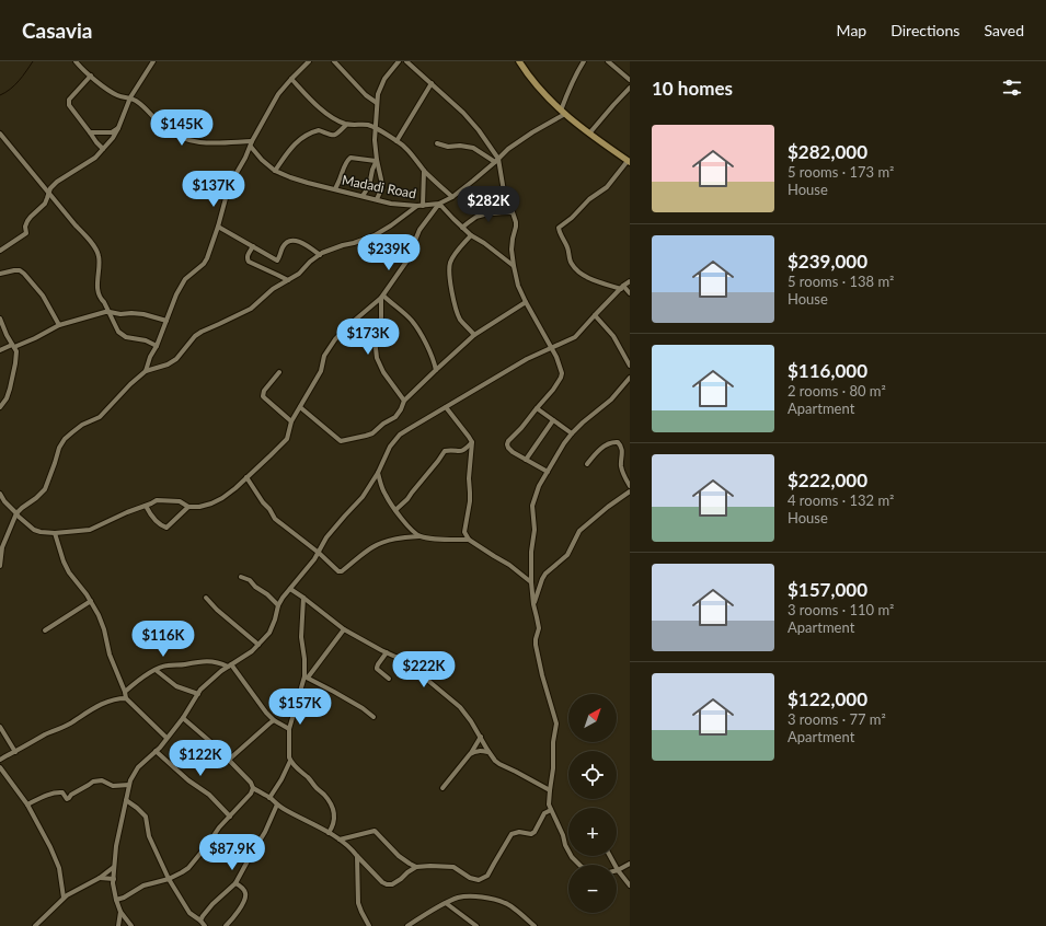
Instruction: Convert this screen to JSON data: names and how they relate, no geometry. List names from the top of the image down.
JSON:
{
  "streets": {
    "street": ["Madadi Road"]
  },
  "north": "top right",
  "page": {
    "header": "Casavia",
    "nav": ["Map", "Directions", "Saved"],
    "heading": "10 homes",
    "price": [
      "$145K",
      "$137K",
      "$282K",
      "$239K",
      "$173K",
      "$116K",
      "$222K",
      "$157K",
      "$122K",
      "$87.9K"
    ],
    "list": [
      {
        "name": "$282,000",
        "note": "5 rooms · 173 m² · House"
      },
      {
        "name": "$239,000",
        "note": "5 rooms · 138 m² · House"
      },
      {
        "name": "$116,000",
        "note": "2 rooms · 80 m² · Apartment"
      },
      {
        "name": "$222,000",
        "note": "4 rooms · 132 m² · House"
      },
      {
        "name": "$157,000",
        "note": "3 rooms · 110 m² · Apartment"
      },
      {
        "name": "$122,000",
        "note": "3 rooms · 77 m² · Apartment"
      }
    ],
    "map_buttons": ["+", "−"]
  }
}
